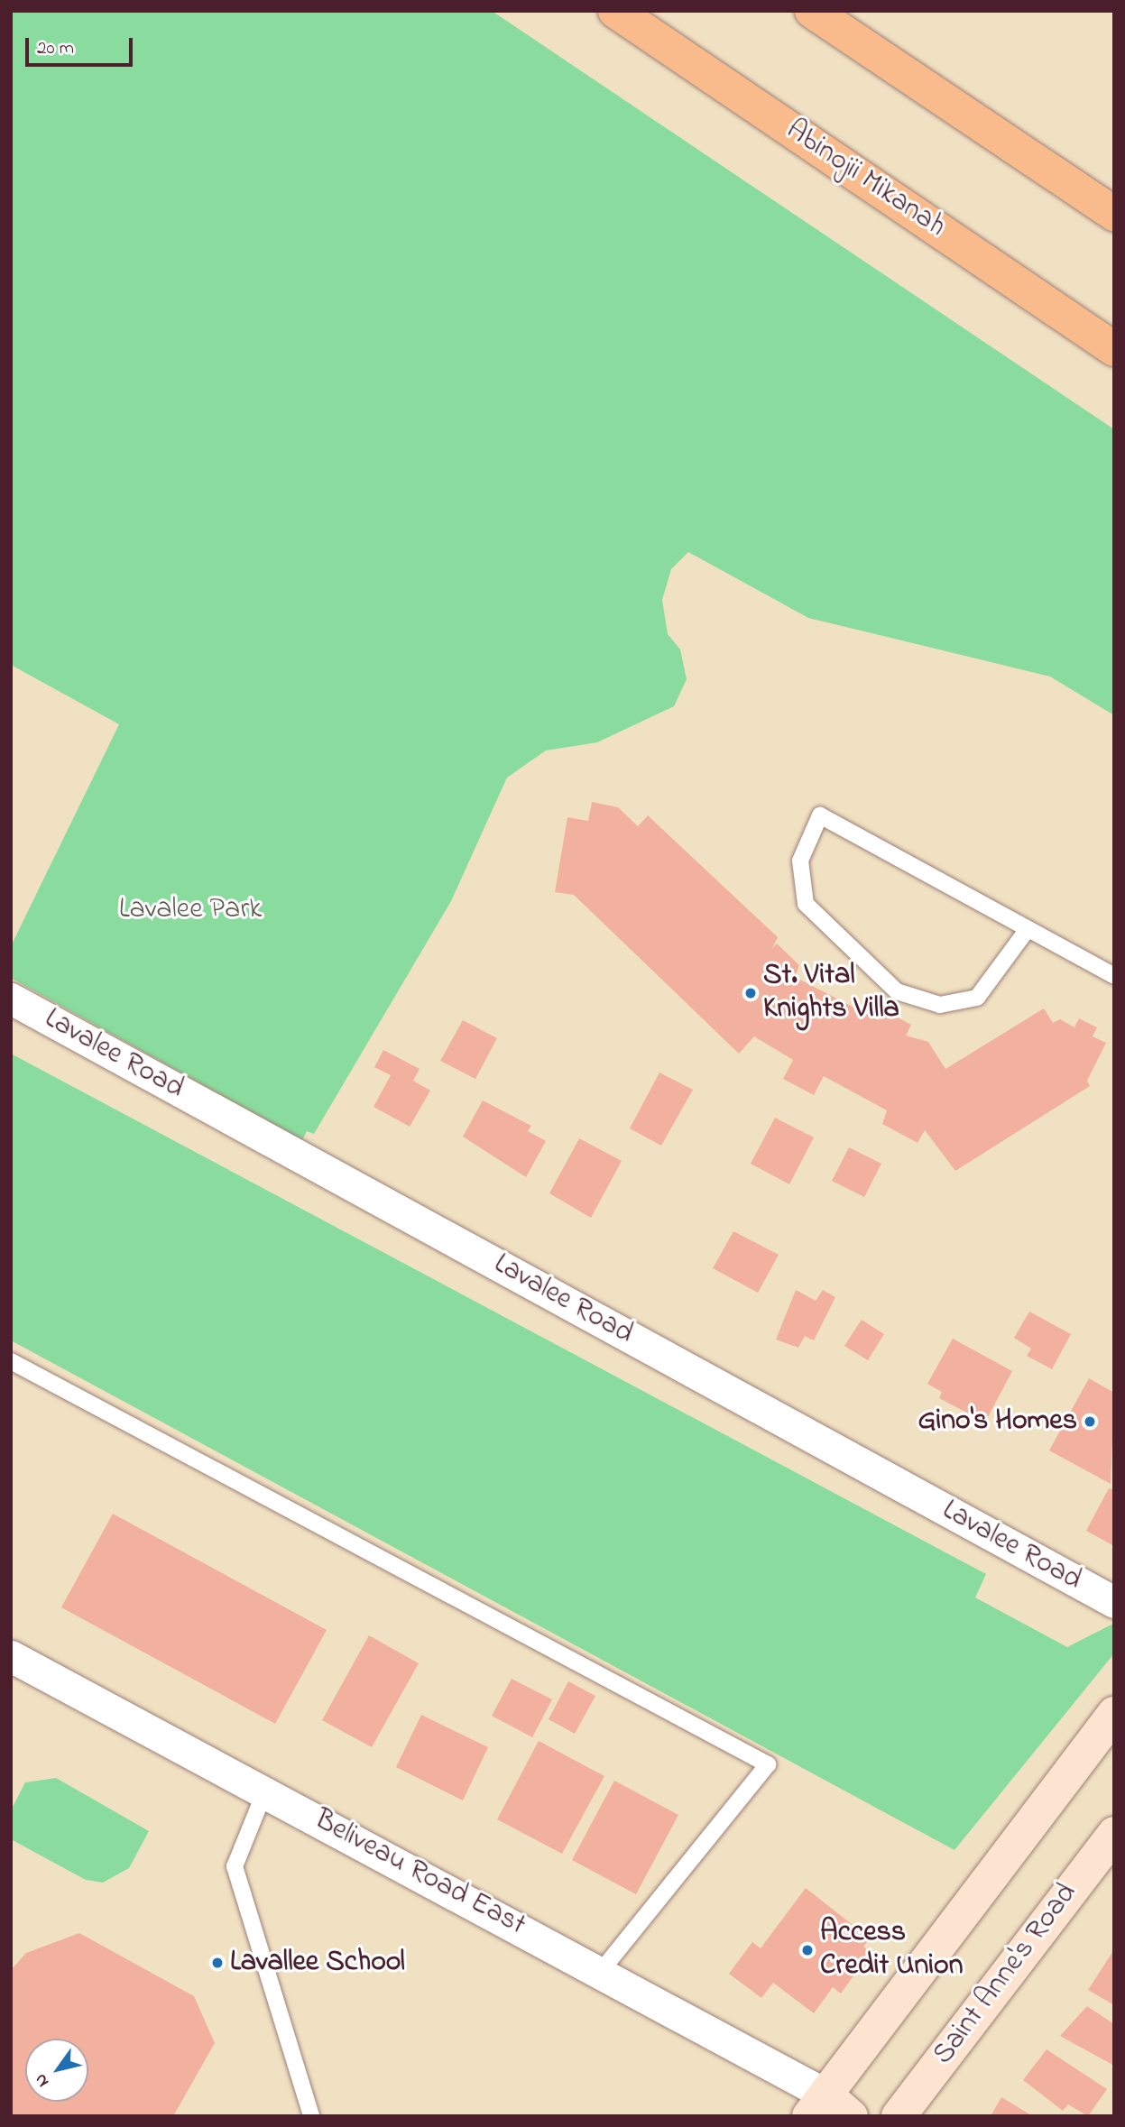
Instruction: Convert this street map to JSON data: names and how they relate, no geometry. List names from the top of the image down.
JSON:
{
  "streets": {
    "main road": ["Abinojii Mikanah", "Saint Anne's Road"],
    "street": ["Lavalee Road", "Beliveau Road East"]
  },
  "parks": ["Lavalee Park"],
  "places": [
    "St. Vital Knights Villa",
    "Gino's Homes",
    "Access Credit Union",
    "Lavallee School"
  ],
  "scale_bar": "20 m",
  "north": "bottom left"
}
